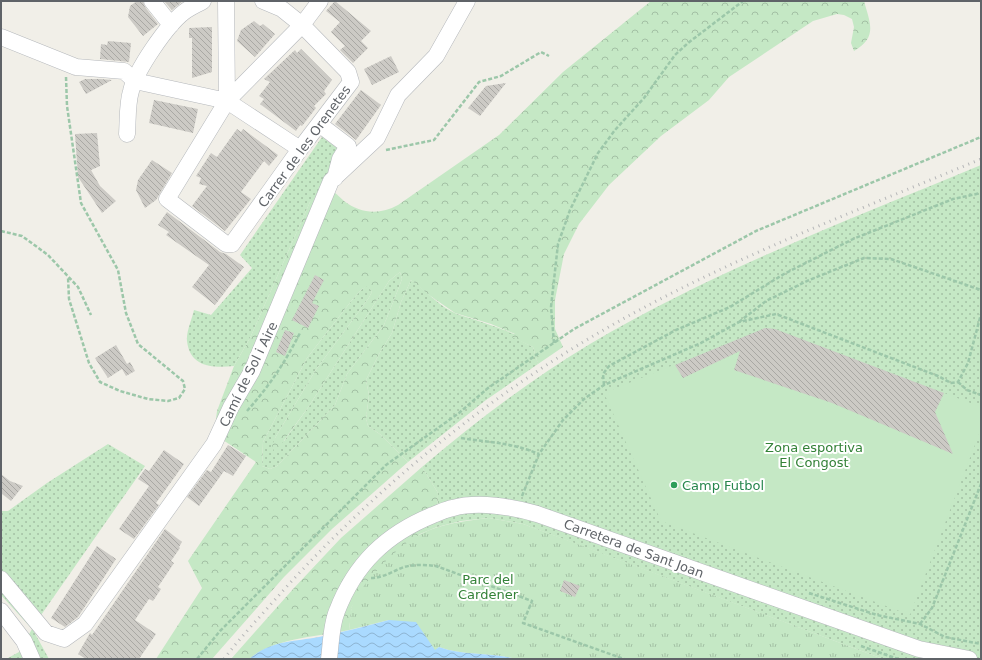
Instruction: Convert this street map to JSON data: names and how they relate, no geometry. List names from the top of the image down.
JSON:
{
  "streets": {
    "street": ["Carrer de les Orenetes", "Camí de Sol i Aire", "Carretera de Sant Joan"]
  },
  "parks": ["Zona esportiva El Congost", "Parc del Cardener"],
  "places": ["Camp Futbol"]
}
